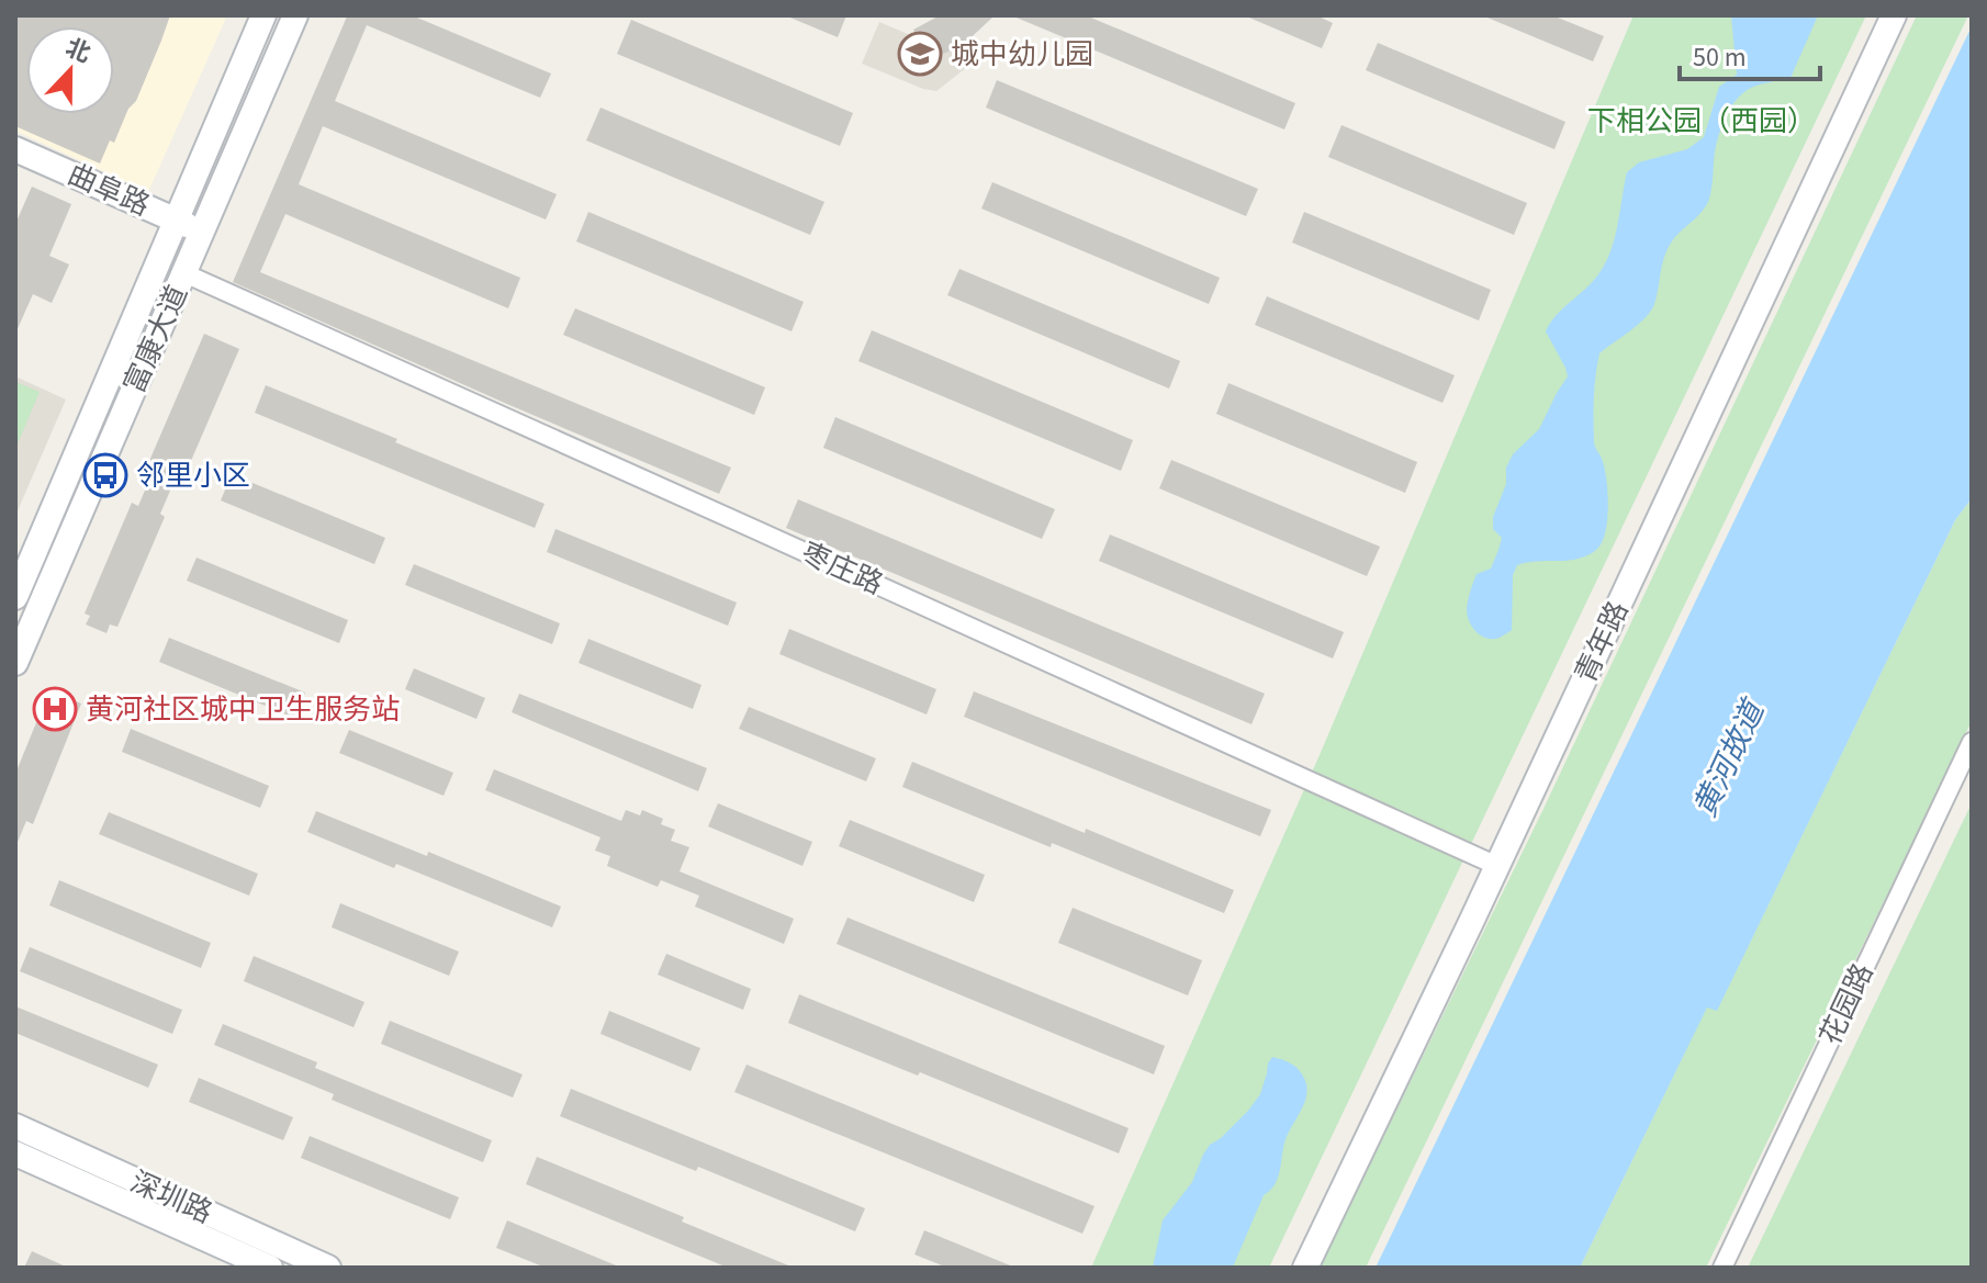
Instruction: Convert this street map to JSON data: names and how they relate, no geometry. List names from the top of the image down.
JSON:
{
  "streets": {
    "street": [
      "曲阜路",
      "富康大道",
      "枣庄路",
      "青年路",
      "花园路",
      "深圳路"
    ]
  },
  "crossings": [
    ["曲阜路", "富康大道"],
    ["富康大道", "枣庄路"],
    ["枣庄路", "青年路"]
  ],
  "water": ["黄河故道"],
  "parks": ["下相公园（西园）"],
  "places": {
    "school or university": ["城中幼儿园"],
    "bus stop": ["邻里小区"],
    "hospital": ["黄河社区城中卫生服务站"]
  },
  "scale_bar": "50 m",
  "north": "top"
}
